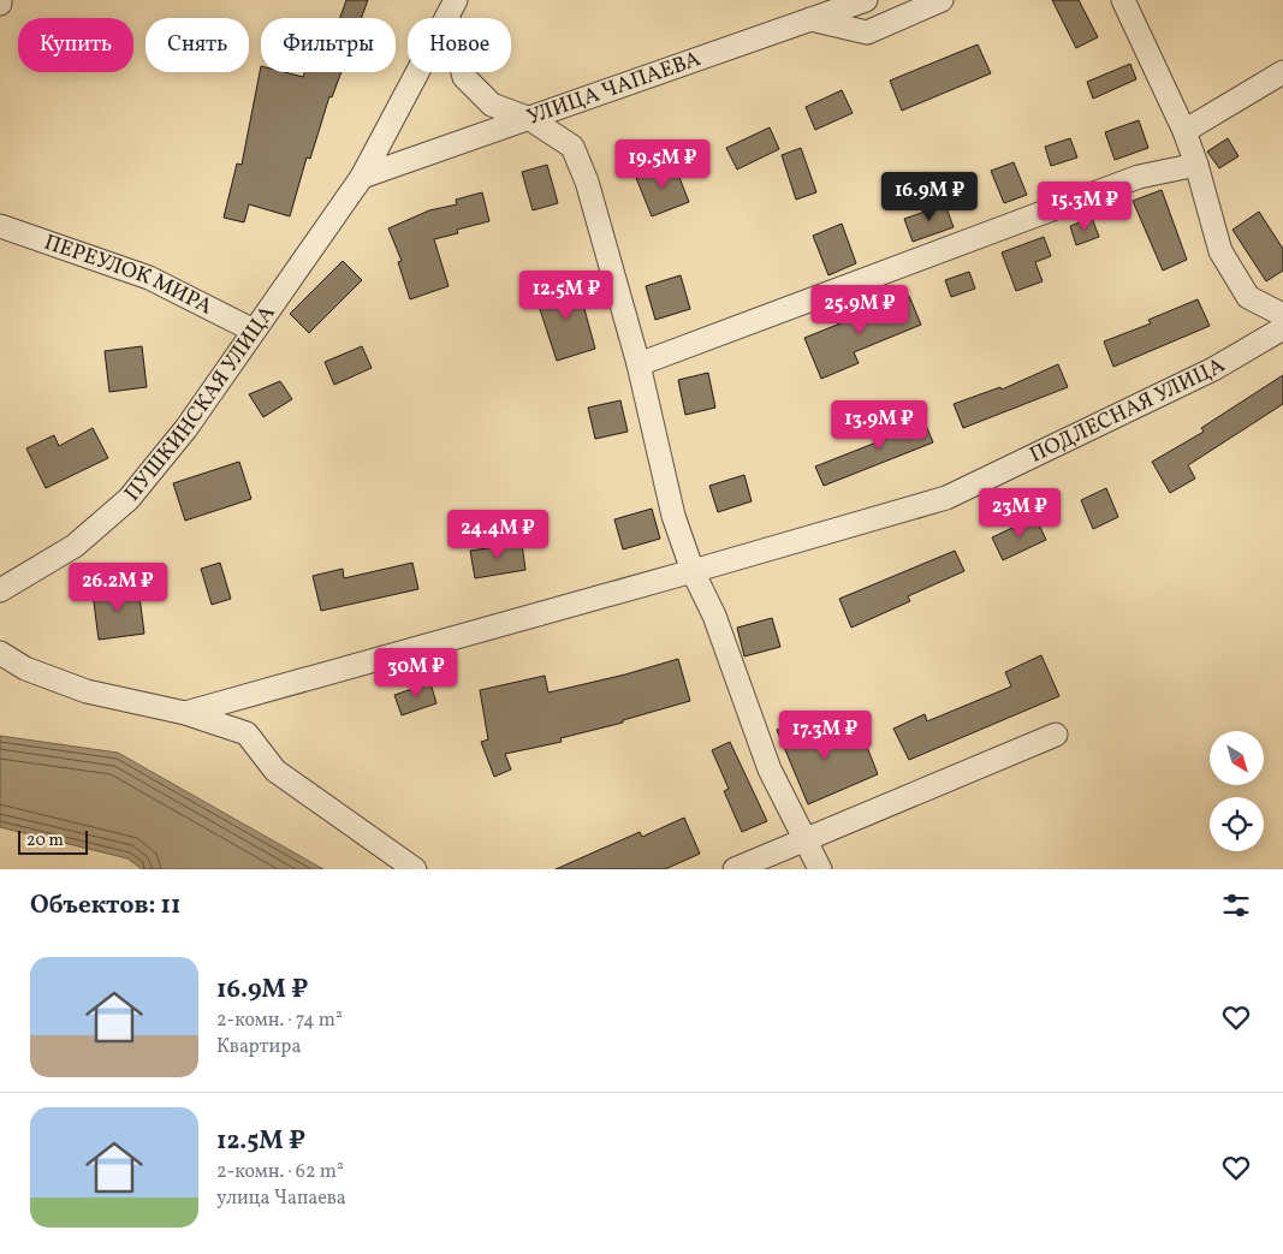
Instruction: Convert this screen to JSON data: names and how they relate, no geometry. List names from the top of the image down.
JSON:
{
  "streets": {
    "street": [
      "УЛИЦА ЧАПАЕВА",
      "ПЕРЕУЛОК МИРА",
      "ПУШКИНСКАЯ УЛИЦА",
      "ПОДЛЕСНАЯ УЛИЦА"
    ]
  },
  "crossings": [
    ["УЛИЦА ЧАПАЕВА", "ПУШКИНСКАЯ УЛИЦА"],
    ["ПЕРЕУЛОК МИРА", "ПУШКИНСКАЯ УЛИЦА"]
  ],
  "scale_bar": "20 m",
  "north": "bottom right",
  "page": {
    "chip": [
      "Купить",
      "Снять",
      "Фильтры",
      "Новое"
    ],
    "price": [
      "19.5M ₽",
      "16.9M ₽",
      "15.3M ₽",
      "12.5M ₽",
      "25.9M ₽",
      "13.9M ₽",
      "23M ₽",
      "24.4M ₽",
      "26.2M ₽",
      "30M ₽",
      "17.3M ₽"
    ],
    "scale": "20 m",
    "heading": "Объектов: 11",
    "list": [
      {
        "name": "16.9M ₽",
        "note": "2-комн. · 74 m² · Квартира"
      },
      {
        "name": "12.5M ₽",
        "note": "2-комн. · 62 m² · улица Чапаева"
      }
    ]
  }
}
